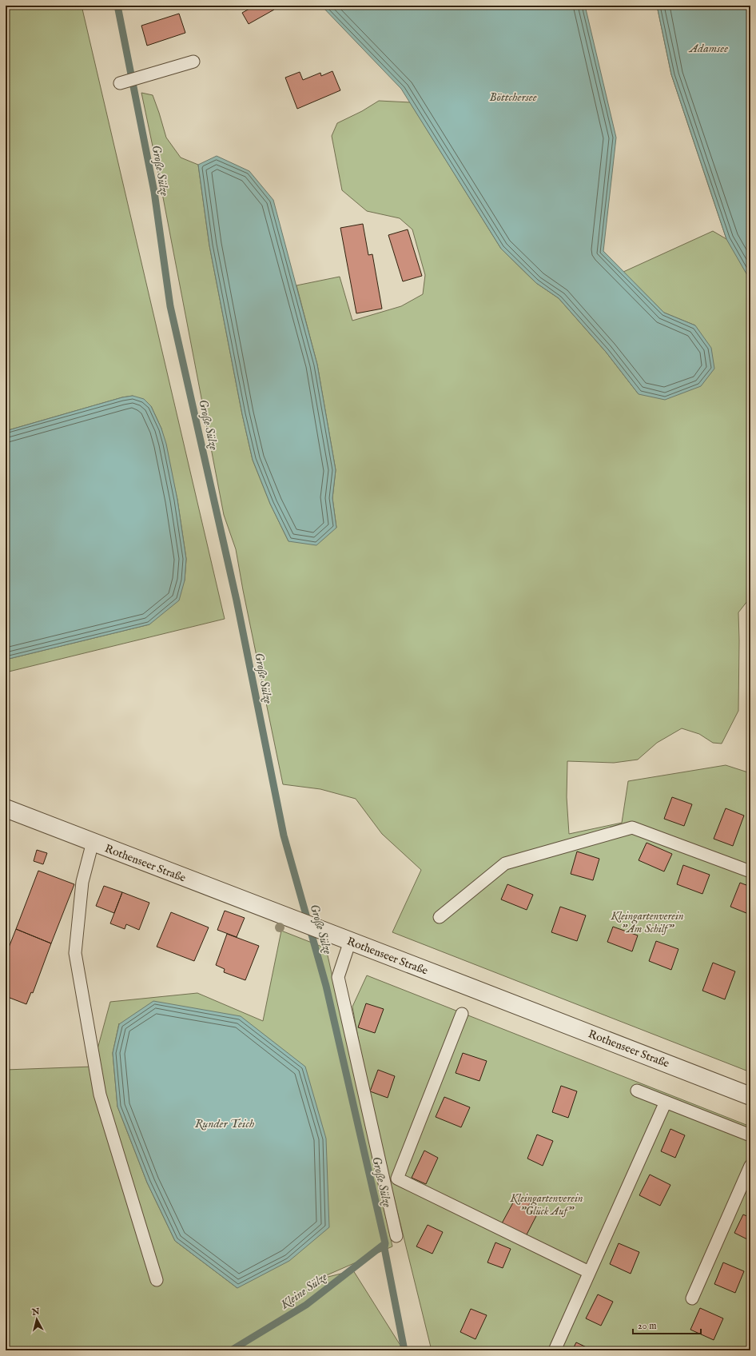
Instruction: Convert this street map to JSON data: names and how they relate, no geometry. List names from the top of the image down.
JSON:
{
  "streets": {
    "street": ["Rothenseer Straße"]
  },
  "water": [
    "Adamsee",
    "Böttchersee",
    "Große Sülze",
    "Runder Teich",
    "Kleine Sülze"
  ],
  "parks": ["Kleingartenverein \"Am Schilf\"", "Kleingartenverein \"Glück Auf\""],
  "scale_bar": "20 m",
  "north": "top"
}
